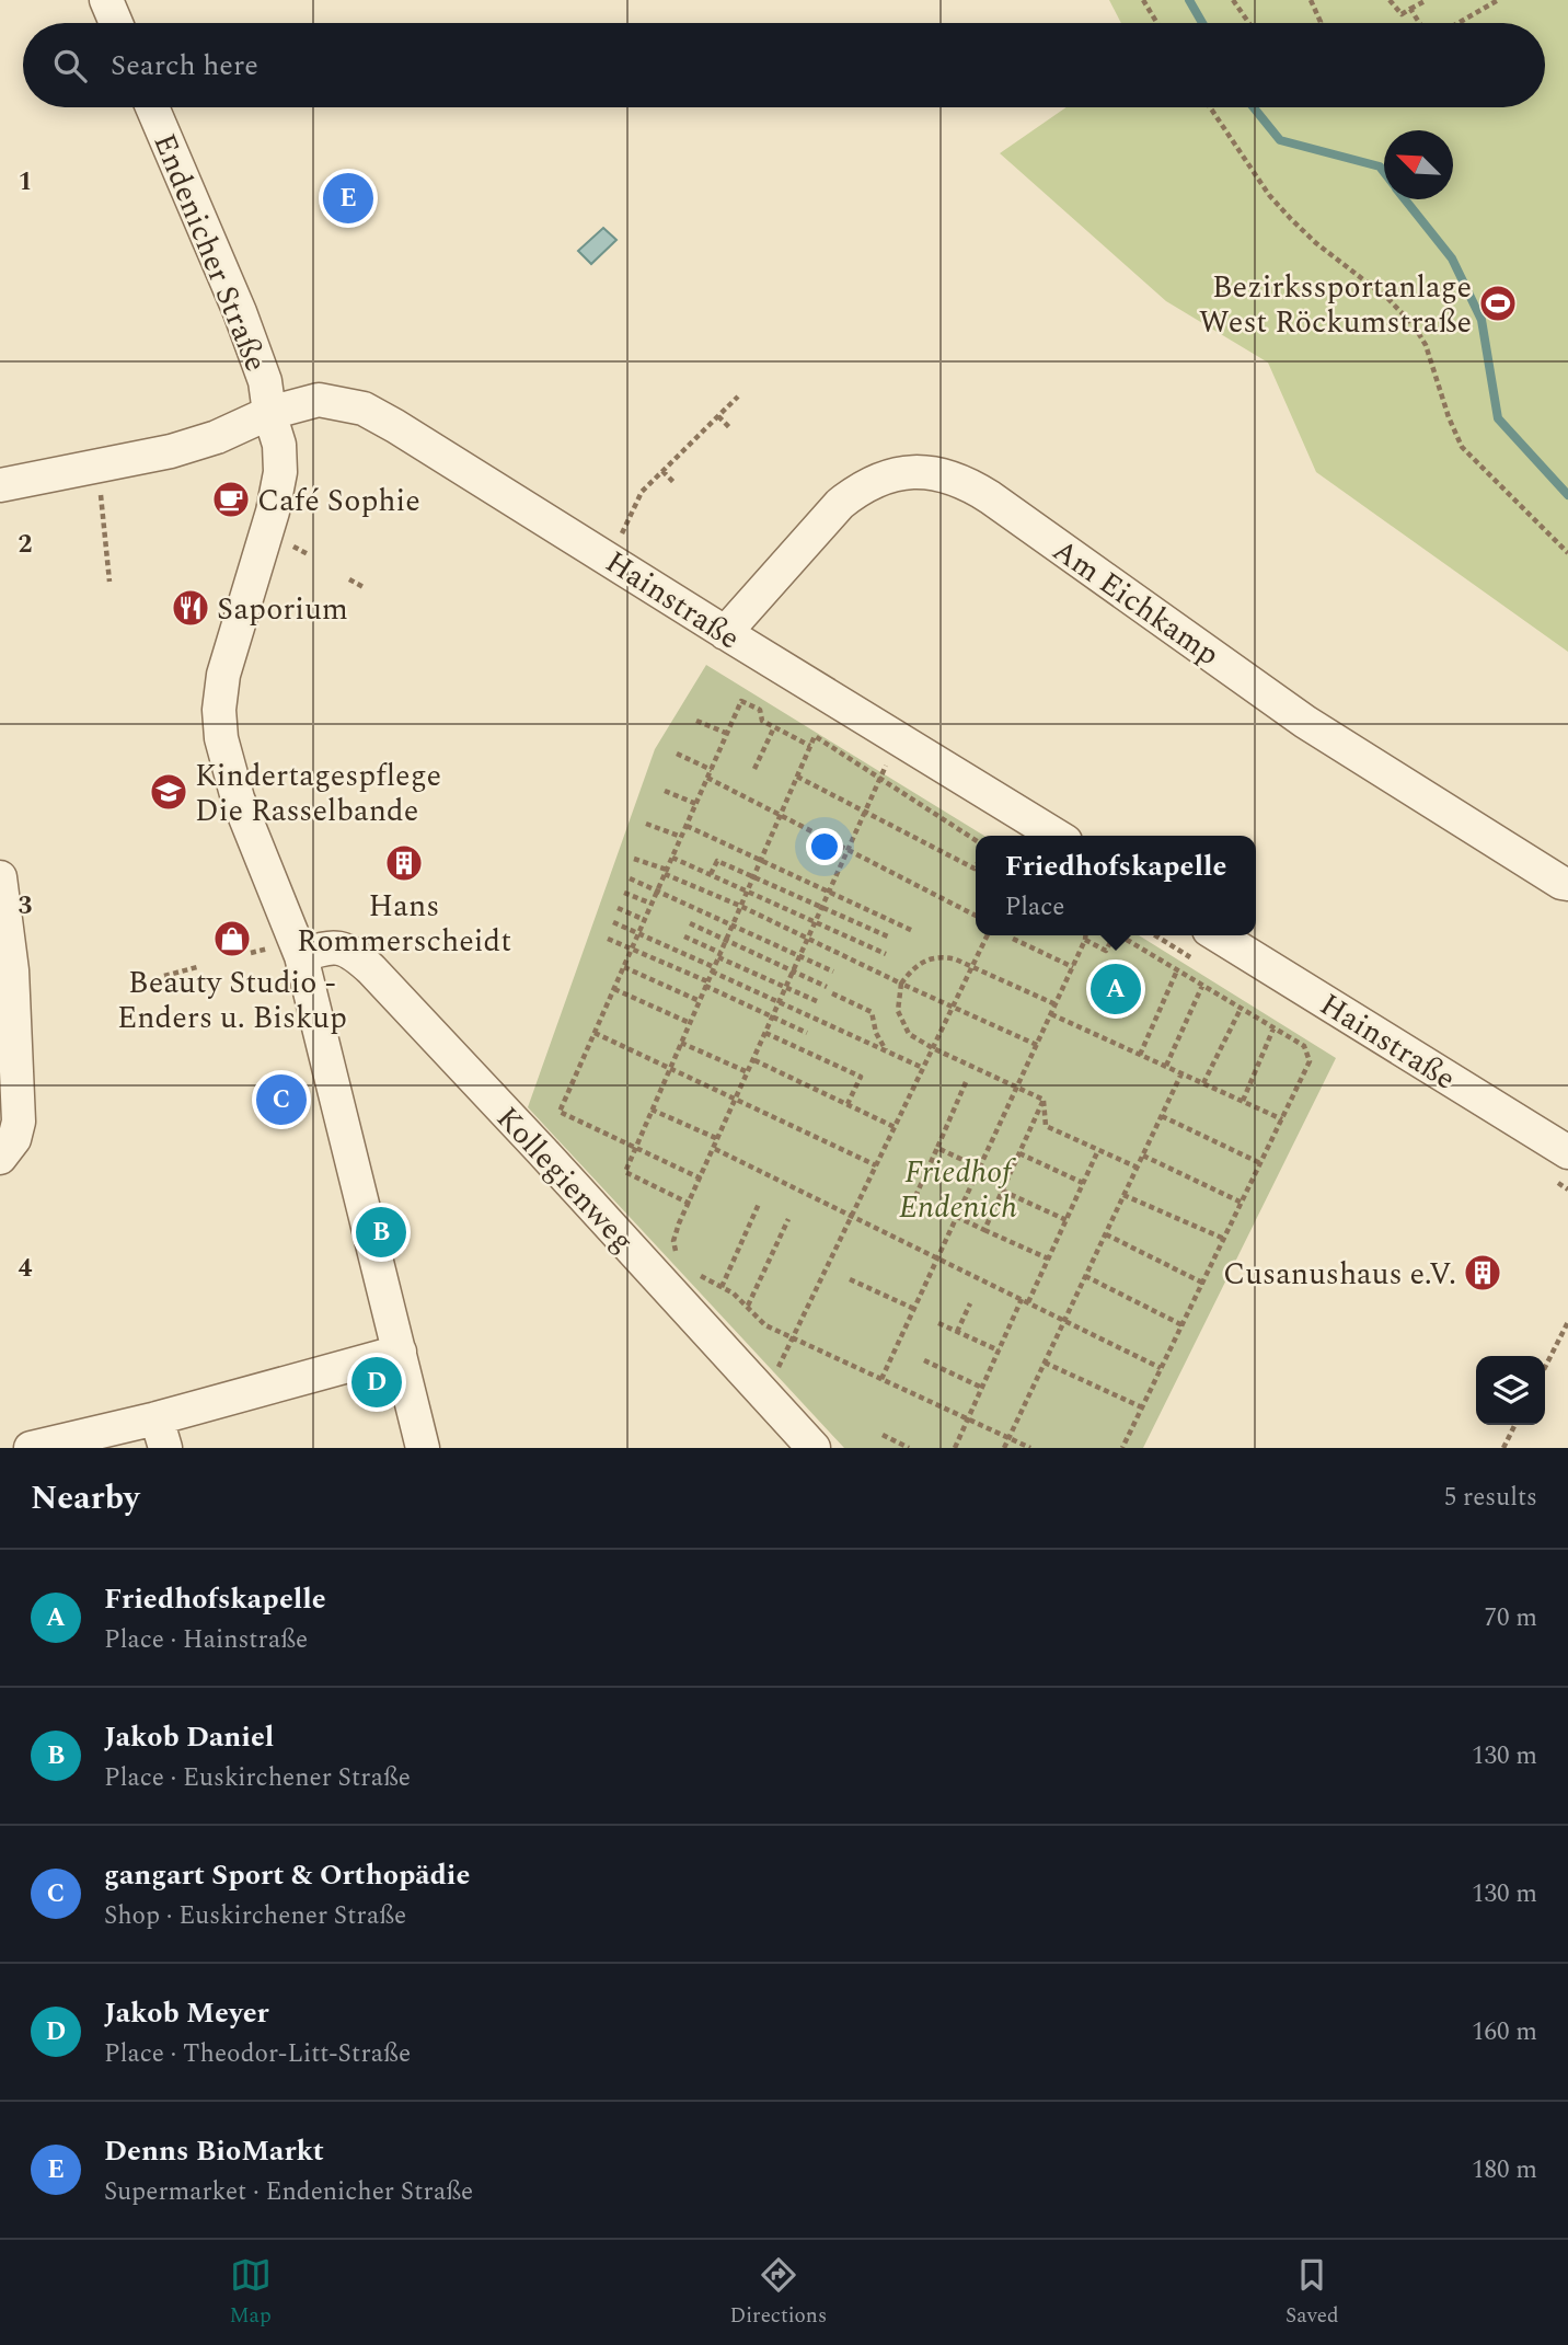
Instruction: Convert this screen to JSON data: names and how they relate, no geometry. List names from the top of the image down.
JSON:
{
  "streets": {
    "street": [
      "Endenicher Straße",
      "Hainstraße",
      "Am Eichkamp",
      "Kollegienweg"
    ]
  },
  "crossings": [
    ["Endenicher Straße", "Hainstraße"],
    ["Endenicher Straße", "Kollegienweg"],
    ["Hainstraße", "Am Eichkamp"]
  ],
  "parks": ["Friedhof Endenich"],
  "places": {
    "sports": ["Bezirkssportanlage West Röckumstraße"],
    "cafe": ["Café Sophie"],
    "restaurant": ["Saporium"],
    "school or university": ["Kindertagespflege Die Rasselbande"],
    "building": ["Hans Rommerscheidt", "Cusanushaus e.V."],
    "shop": ["Beauty Studio - Enders u. Biskup"]
  },
  "north": "top left",
  "page": {
    "search": "Search here",
    "pins": [
      "E",
      "A",
      "C",
      "B",
      "D"
    ],
    "popup": ["Friedhofskapelle", "Place"],
    "heading": ["Nearby", "5 results"],
    "list": [
      {
        "mark": "A",
        "name": "Friedhofskapelle",
        "note": "Place · Hainstraße",
        "value": "70 m"
      },
      {
        "mark": "B",
        "name": "Jakob Daniel",
        "note": "Place · Euskirchener Straße",
        "value": "130 m"
      },
      {
        "mark": "C",
        "name": "gangart Sport & Orthopädie",
        "note": "Shop · Euskirchener Straße",
        "value": "130 m"
      },
      {
        "mark": "D",
        "name": "Jakob Meyer",
        "note": "Place · Theodor-Litt-Straße",
        "value": "160 m"
      },
      {
        "mark": "E",
        "name": "Denns BioMarkt",
        "note": "Supermarket · Endenicher Straße",
        "value": "180 m"
      }
    ],
    "nav": ["Map", "Directions", "Saved"]
  },
  "grid": {
    "rows": [
      "1",
      "2",
      "3",
      "4"
    ]
  }
}
